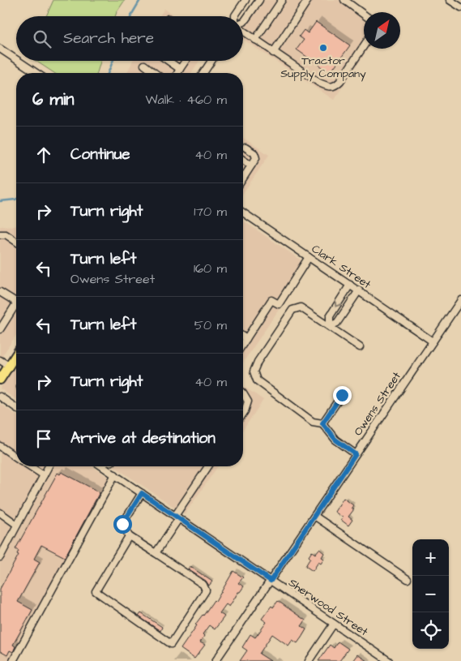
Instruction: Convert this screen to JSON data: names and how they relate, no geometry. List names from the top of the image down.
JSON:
{
  "streets": {
    "street": ["Clark Street", "Owens Street", "Sherwood Street"]
  },
  "crossings": [
    ["Clark Street", "Owens Street"],
    ["Owens Street", "Sherwood Street"]
  ],
  "places": ["Tractor Supply Company"],
  "north": "top right",
  "page": {
    "search": "Search here",
    "heading": ["6 min", "Walk · 460 m"],
    "list": [
      ["Continue", "40 m"],
      ["Turn right", "170 m"],
      ["Turn left", "Owens Street", "160 m"],
      ["Turn left", "50 m"],
      ["Turn right", "40 m"],
      "Arrive at destination"
    ],
    "map_buttons": ["+", "−"]
  }
}
